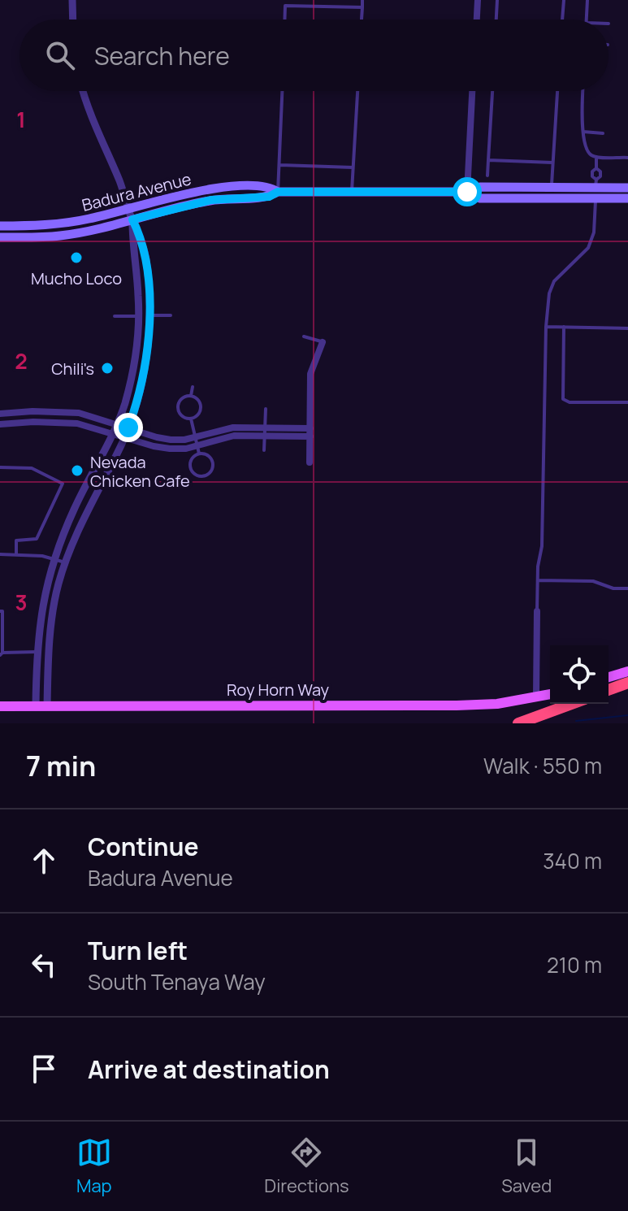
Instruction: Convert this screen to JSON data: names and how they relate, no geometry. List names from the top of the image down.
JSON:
{
  "streets": {
    "main road": ["Badura Avenue", "Roy Horn Way"]
  },
  "places": ["Mucho Loco", "Chili's", "Nevada Chicken Cafe"],
  "page": {
    "search": "Search here",
    "heading": ["7 min", "Walk · 550 m"],
    "list": [
      ["Continue", "Badura Avenue", "340 m"],
      ["Turn left", "South Tenaya Way", "210 m"],
      "Arrive at destination"
    ],
    "nav": ["Map", "Directions", "Saved"]
  },
  "grid": {
    "rows": ["1", "2", "3"]
  }
}
